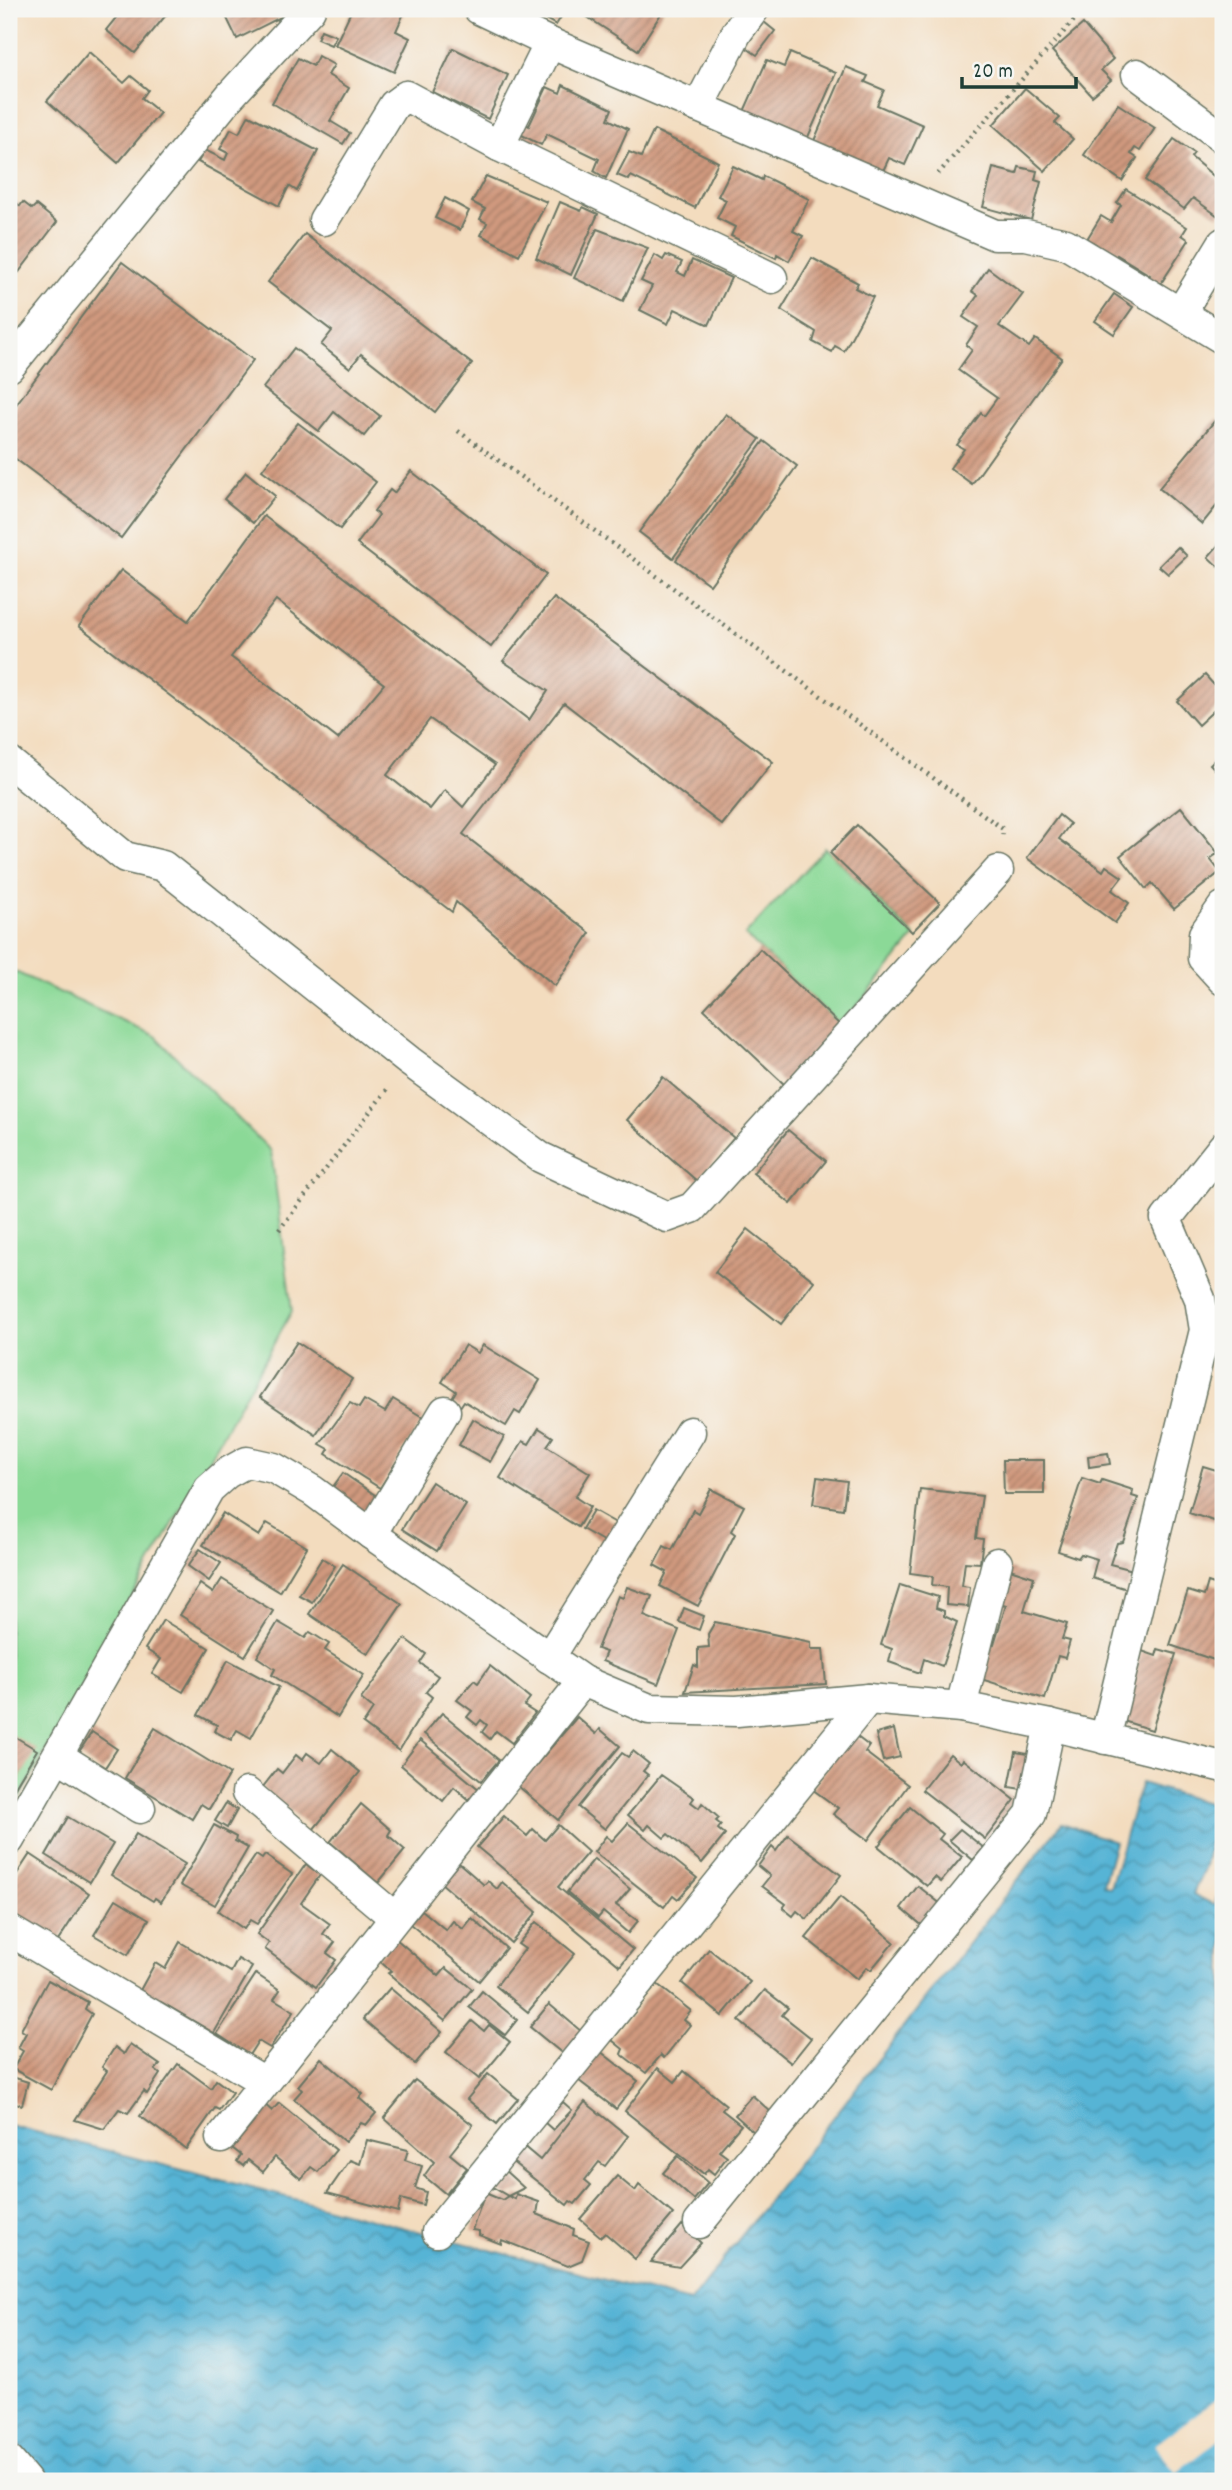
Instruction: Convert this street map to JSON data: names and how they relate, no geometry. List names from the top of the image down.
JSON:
{
  "scale_bar": "20 m"
}
